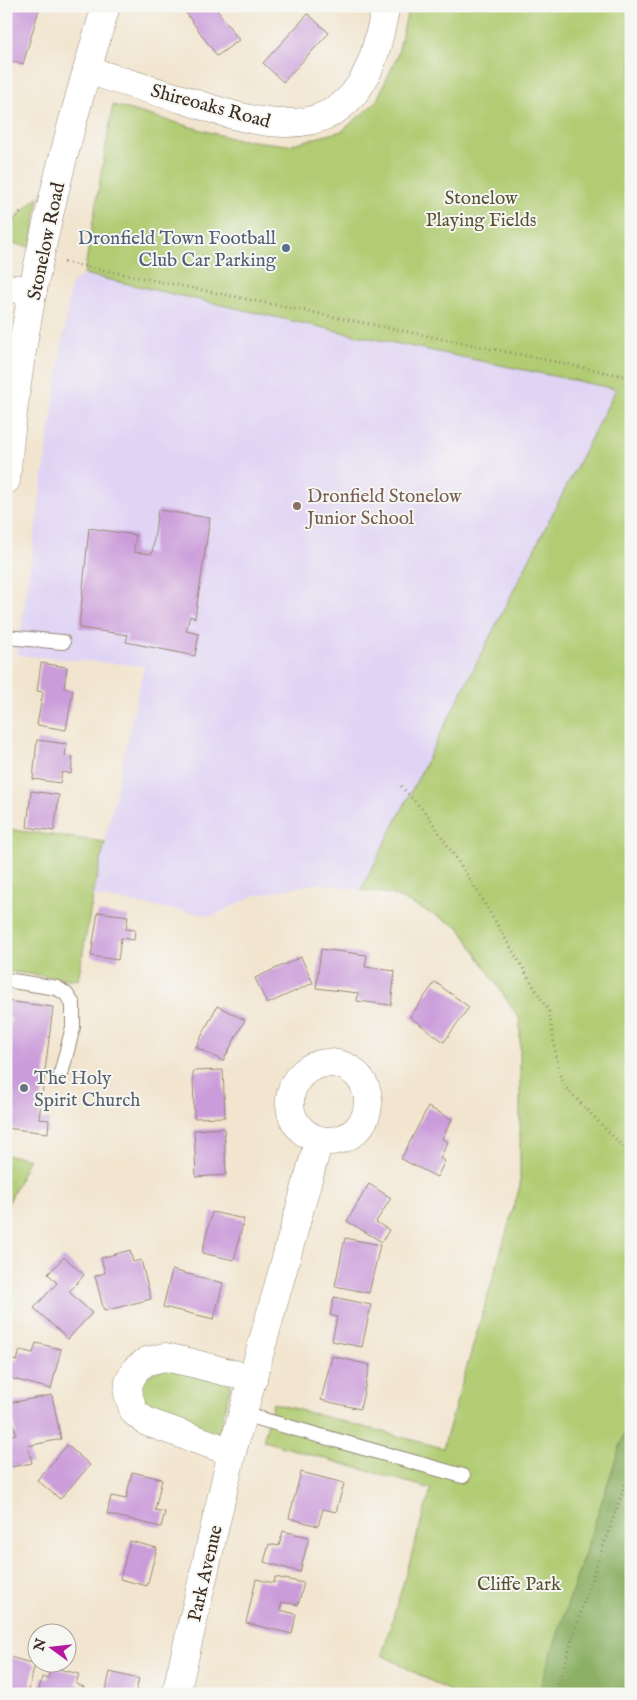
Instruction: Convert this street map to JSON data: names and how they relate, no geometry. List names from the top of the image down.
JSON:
{
  "streets": {
    "street": ["Shireoaks Road", "Stonelow Road", "Park Avenue"]
  },
  "crossings": [
    ["Shireoaks Road", "Stonelow Road"]
  ],
  "parks": ["Stonelow Playing Fields", "Cliffe Park"],
  "places": ["Dronfield Town Football Club Car Parking", "Dronfield Stonelow Junior School", "The Holy Spirit Church"],
  "north": "left"
}
